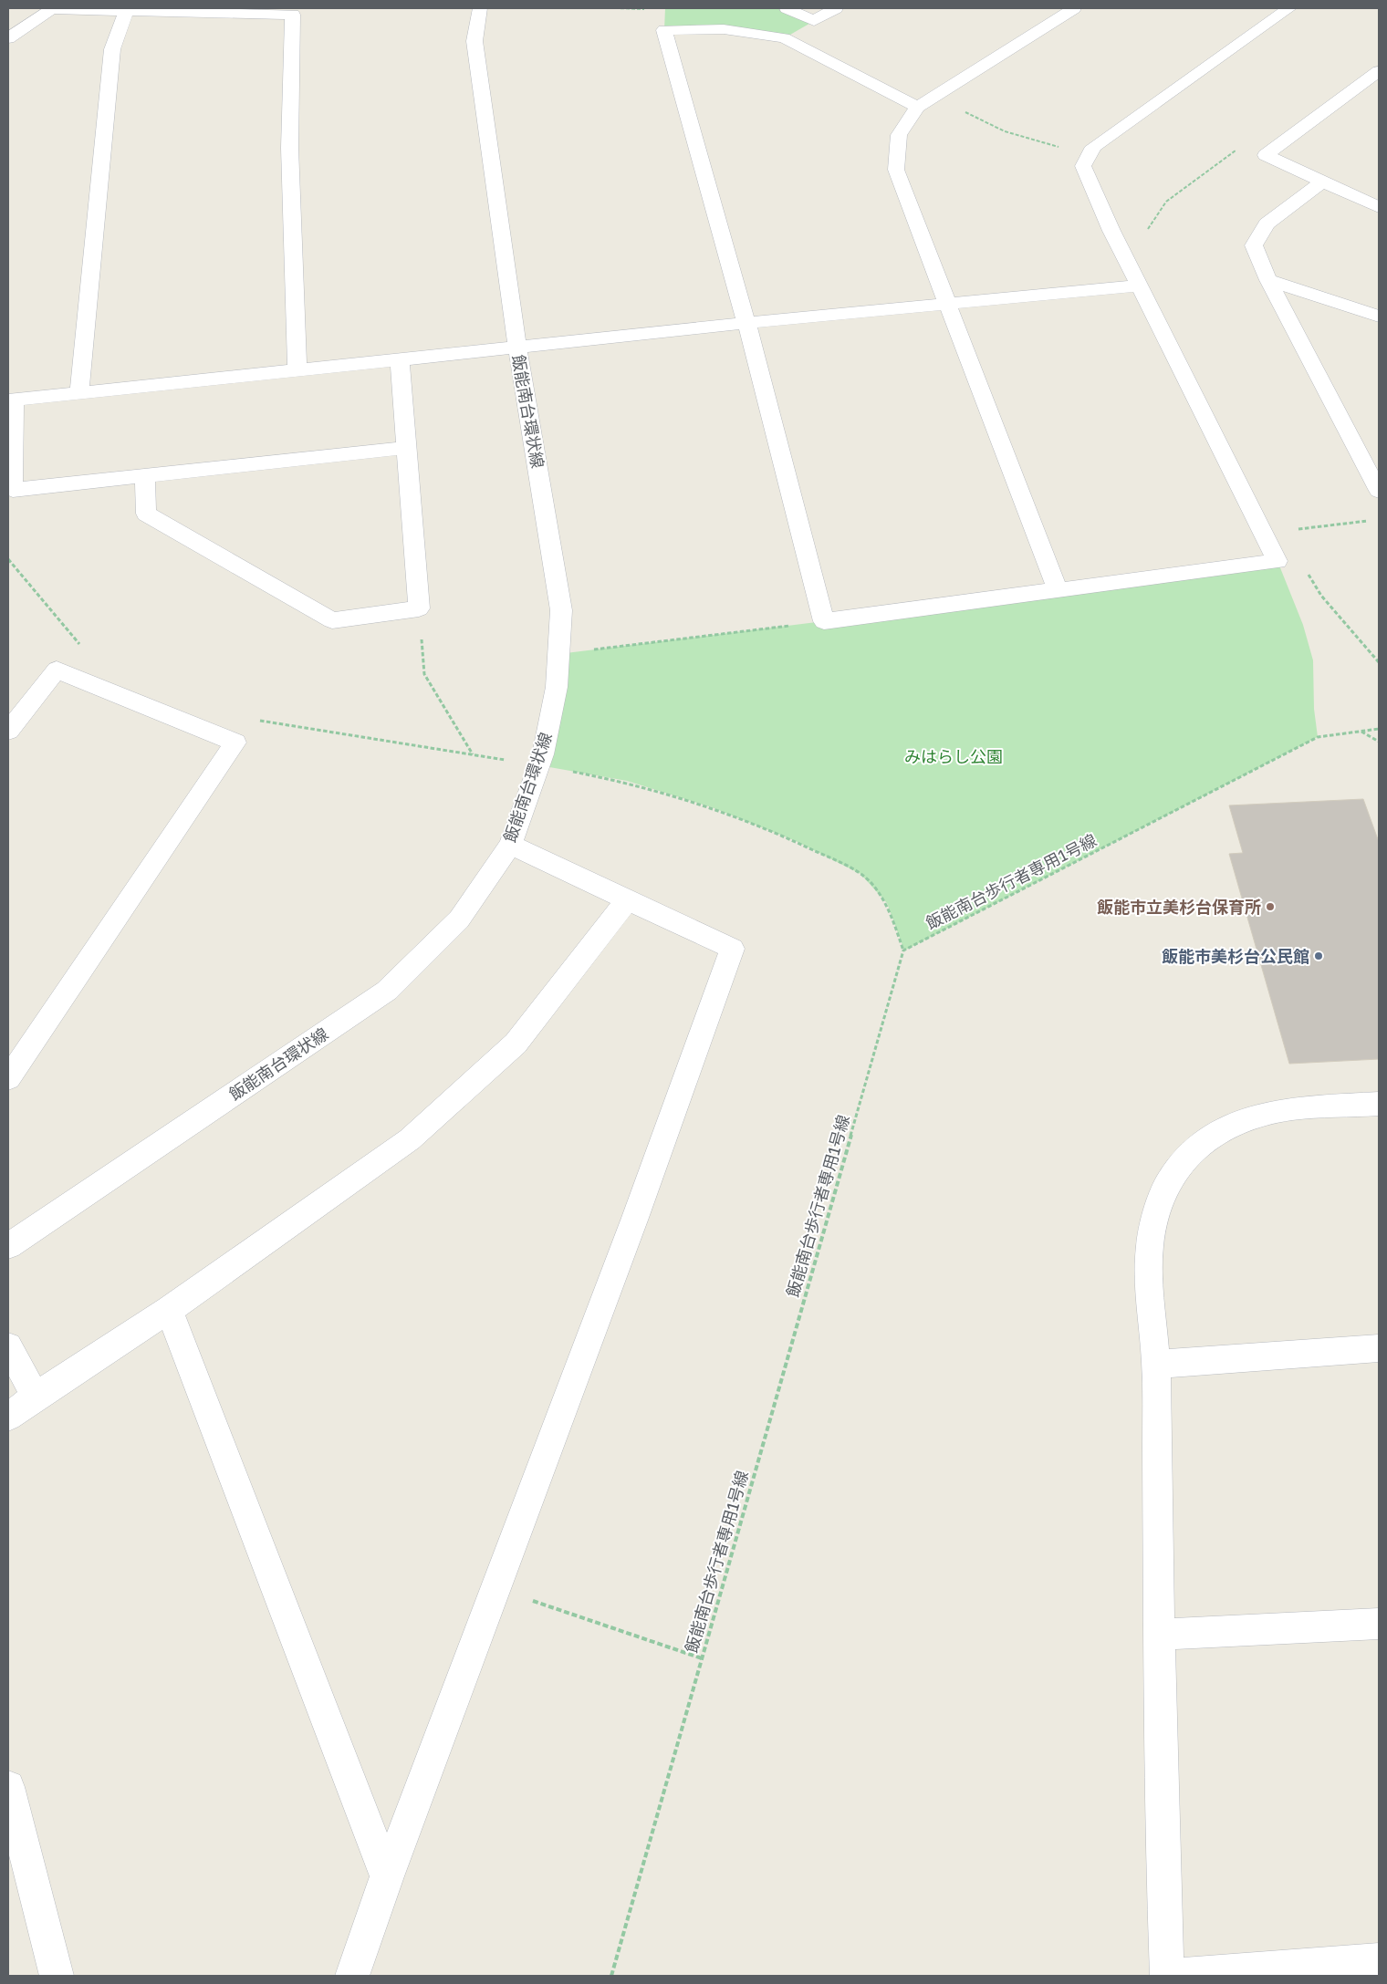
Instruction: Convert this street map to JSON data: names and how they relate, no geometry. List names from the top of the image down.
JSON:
{
  "streets": {
    "street": ["飯能南台環状線"],
    "path": ["飯能南台歩行者専用1号線"]
  },
  "parks": ["みはらし公園"],
  "places": ["飯能市立美杉台保育所", "飯能市美杉台公民館"]
}
